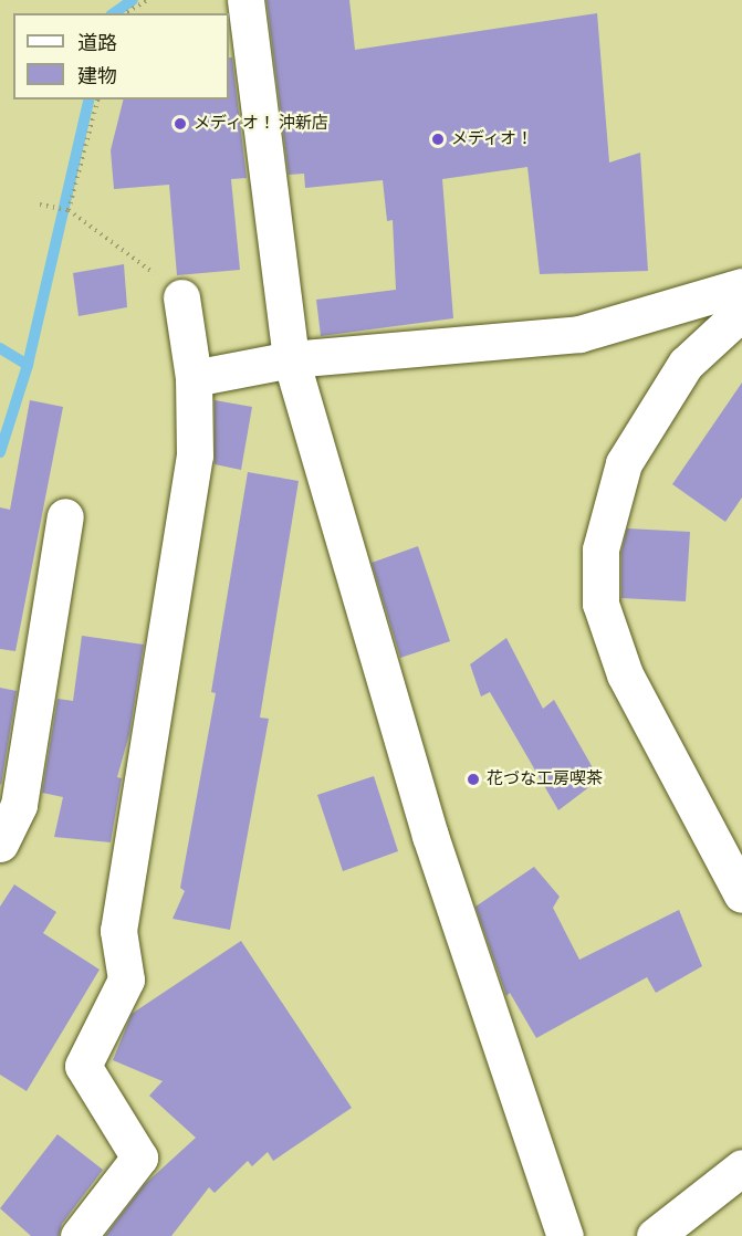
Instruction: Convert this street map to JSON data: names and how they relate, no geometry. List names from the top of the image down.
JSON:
{
  "places": ["メディオ！ 沖新店", "メディオ！", "花づな工房喫茶"],
  "legend": ["道路", "建物"]
}
